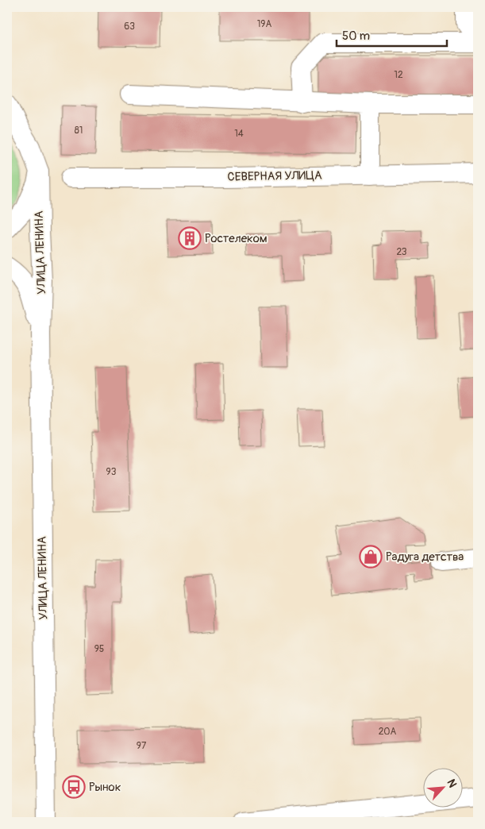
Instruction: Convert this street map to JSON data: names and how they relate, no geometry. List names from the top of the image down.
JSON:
{
  "streets": {
    "street": ["СЕВЕРНАЯ УЛИЦА", "УЛИЦА ЛЕНИНА"]
  },
  "places": {
    "building": ["Ростелеком"],
    "shop": ["Радуга детства"],
    "bus stop": ["Рынок"]
  },
  "house_numbers": [
    "19А",
    "63",
    "12",
    "81",
    "14",
    "23",
    "93",
    "95",
    "20А",
    "97"
  ],
  "scale_bar": "50 m",
  "north": "top right"
}
